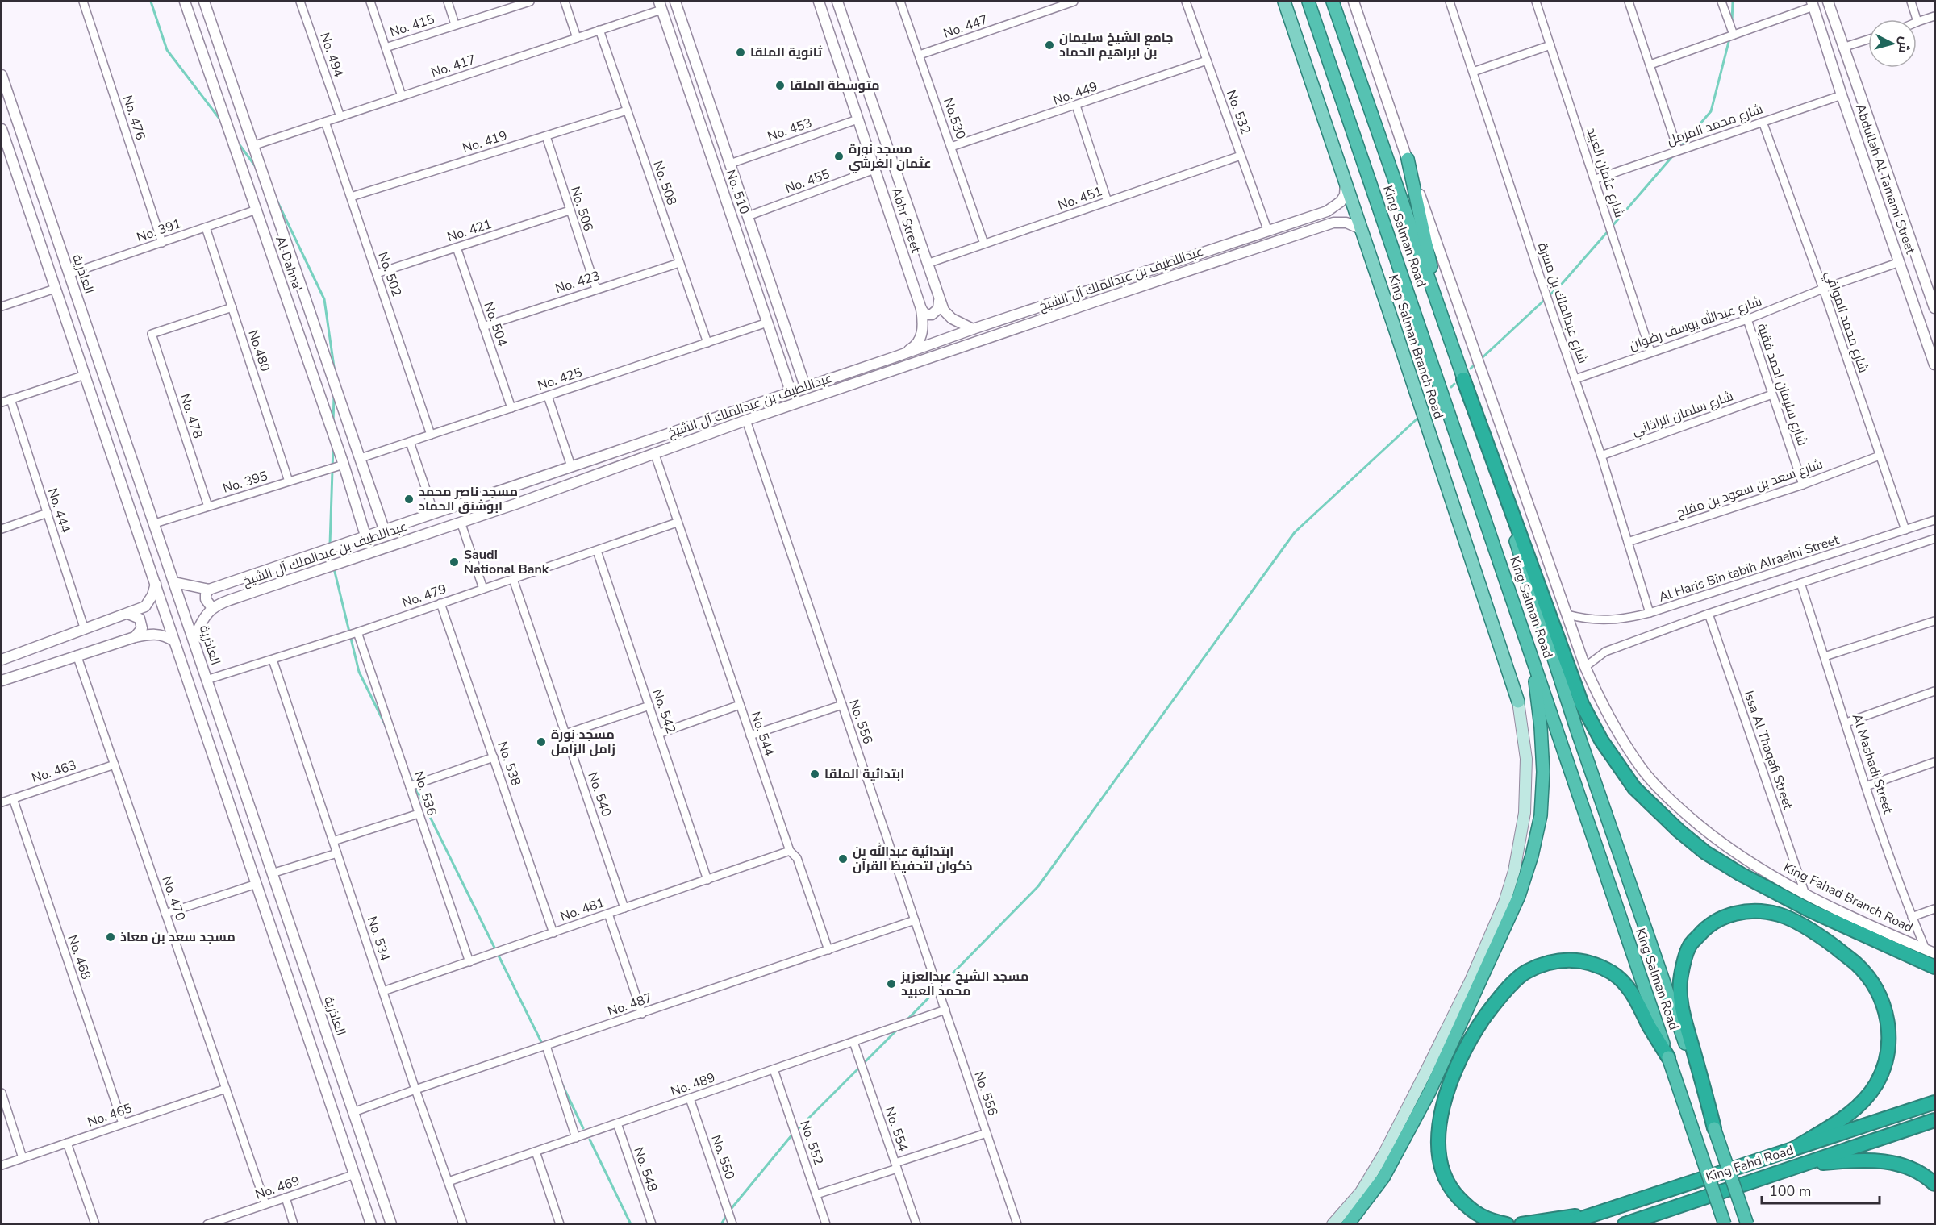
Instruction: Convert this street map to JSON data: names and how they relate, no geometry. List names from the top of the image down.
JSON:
{
  "streets": {
    "highway": ["King Salman Road", "King Fahd Road"],
    "main road": ["King Salman Branch Road"],
    "street": [
      "No. 415",
      "No. 447",
      "No. 494",
      "No. 417",
      "No. 449",
      "No. 532",
      "No. 476",
      "No.530",
      "شارع محمد المزمل",
      "No. 453",
      "No. 419",
      "شارع عثمان العبيد",
      "Abdullah Al Tamami Street",
      "No. 455",
      "No. 508",
      "No. 510",
      "No. 451",
      "No. 506",
      "Abhr Street",
      "No. 391",
      "No. 421",
      "Al Dahna'",
      "العاذرية",
      "No. 502",
      "عبداللطيف بن عبدالملك آل الشيخ",
      "No. 423",
      "شارع عبدالملك بن مسرة",
      "شارع محمد الموافي",
      "شارع عبدالله يوسف رضوان",
      "No. 504",
      "No.480",
      "No. 425",
      "شارع سليمان احمد فقية",
      "شارع سلمان الراذاني",
      "No. 478",
      "No. 395",
      "شارع سعد بن سعود بن مفلح",
      "No. 444",
      "Al Haris Bin tabih Alraeini Street",
      "No. 479",
      "No. 542",
      "No. 556",
      "No. 544",
      "Issa Al Thaqafi Street",
      "No. 538",
      "Al Mashadi Street",
      "No. 463",
      "No. 536",
      "No. 540",
      "King Fahad Branch Road",
      "No. 470",
      "No. 481",
      "No. 534",
      "No. 468",
      "No. 487",
      "No. 489",
      "No. 465",
      "No. 554",
      "No. 552",
      "No. 550",
      "No. 548",
      "No. 469"
    ]
  },
  "crossings": [
    ["No. 447", "No.530"],
    ["No. 494", "No. 417"],
    ["No. 417", "No. 508"],
    ["No. 417", "No. 510"],
    ["No. 417", "Al Dahna'"],
    ["No. 417", "No. 502"],
    ["No. 449", "No. 532"],
    ["No. 449", "No.530"],
    ["No. 532", "No. 451"],
    ["No. 532", "عبداللطيف بن عبدالملك آل الشيخ"],
    ["No. 476", "No. 391"],
    ["No.530", "No. 451"],
    ["شارع محمد المزمل", "شارع عثمان العبيد"],
    ["شارع محمد المزمل", "Abdullah Al Tamami Street"],
    ["شارع محمد المزمل", "شارع محمد الموافي"],
    ["No. 453", "No. 510"],
    ["No. 453", "Abhr Street"],
    ["No. 419", "No. 508"],
    ["No. 419", "No. 506"],
    ["No. 419", "No. 502"],
    ["شارع عثمان العبيد", "شارع عبدالله يوسف رضوان"],
    ["Abdullah Al Tamami Street", "شارع عبدالله يوسف رضوان"],
    ["No. 455", "No. 510"],
    ["No. 455", "Abhr Street"],
    ["No. 508", "No. 423"],
    ["No. 508", "No. 425"],
    ["No. 510", "عبداللطيف بن عبدالملك آل الشيخ"],
    ["No. 510", "No. 425"],
    ["No. 451", "Abhr Street"],
    ["No. 506", "No. 421"],
    ["No. 506", "No. 423"],
    ["Abhr Street", "عبداللطيف بن عبدالملك آل الشيخ"],
    ["No. 391", "Al Dahna'"],
    ["No. 391", "العاذرية"],
    ["No. 391", "No.480"],
    ["No. 421", "No. 502"],
    ["No. 421", "No. 504"],
    ["Al Dahna'", "عبداللطيف بن عبدالملك آل الشيخ"],
    ["Al Dahna'", "No. 425"],
    ["Al Dahna'", "No. 395"],
    ["العاذرية", "No. 395"],
    ["العاذرية", "No. 479"],
    ["العاذرية", "No. 487"],
    ["No. 502", "No. 425"],
    ["عبداللطيف بن عبدالملك آل الشيخ", "No. 556"],
    ["عبداللطيف بن عبدالملك آل الشيخ", "No. 544"],
    ["No. 423", "No. 504"],
    ["شارع عبدالملك بن مسرة", "شارع عبدالله يوسف رضوان"],
    ["شارع عبدالملك بن مسرة", "شارع سلمان الراذاني"],
    ["شارع عبدالملك بن مسرة", "شارع سعد بن سعود بن مفلح"],
    ["شارع عبدالملك بن مسرة", "Al Haris Bin tabih Alraeini Street"],
    ["شارع محمد الموافي", "شارع عبدالله يوسف رضوان"],
    ["شارع محمد الموافي", "شارع سعد بن سعود بن مفلح"],
    ["شارع محمد الموافي", "Al Haris Bin tabih Alraeini Street"],
    ["شارع عبدالله يوسف رضوان", "شارع سليمان احمد فقية"],
    ["No. 504", "No. 425"],
    ["No.480", "No. 478"],
    ["No.480", "No. 395"],
    ["شارع سليمان احمد فقية", "شارع سلمان الراذاني"],
    ["شارع سليمان احمد فقية", "شارع سعد بن سعود بن مفلح"],
    ["No. 478", "No. 395"],
    ["No. 479", "No. 542"],
    ["No. 479", "No. 544"],
    ["No. 479", "No. 538"],
    ["No. 479", "No. 536"],
    ["No. 479", "No. 540"],
    ["No. 479", "No. 534"],
    ["No. 542", "No. 481"],
    ["No. 556", "No. 487"],
    ["No. 556", "No. 489"],
    ["No. 544", "No. 481"],
    ["No. 544", "No. 487"],
    ["Issa Al Thaqafi Street", "King Fahad Branch Road"],
    ["No. 538", "No. 481"],
    ["Al Mashadi Street", "King Fahad Branch Road"],
    ["No. 463", "No. 470"],
    ["No. 463", "No. 468"],
    ["No. 536", "No. 481"],
    ["No. 540", "No. 481"],
    ["No. 470", "No. 465"],
    ["No. 470", "No. 469"],
    ["No. 481", "No. 534"],
    ["No. 534", "No. 487"],
    ["No. 534", "No. 489"],
    ["No. 468", "No. 465"],
    ["No. 489", "No. 554"],
    ["No. 489", "No. 552"],
    ["No. 489", "No. 550"],
    ["No. 489", "No. 548"]
  ],
  "places": [
    "جامع الشيخ سليمان بن ابراهيم الحماد",
    "ثانوية الملقا",
    "متوسطة الملقا",
    "مسجد نورة عثمان الغرشي",
    "مسجد ناصر محمد ابوشنق الحماد",
    "Saudi National Bank",
    "مسجد نورة زامل الزامل",
    "ابتدائية الملقا",
    "ابتدائية عبدالله بن ذكوان لتحفيظ القرآن",
    "مسجد سعد بن معاذ",
    "مسجد الشيخ عبدالعزيز محمد العبيد"
  ],
  "scale_bar": "100 m",
  "north": "right"
}
